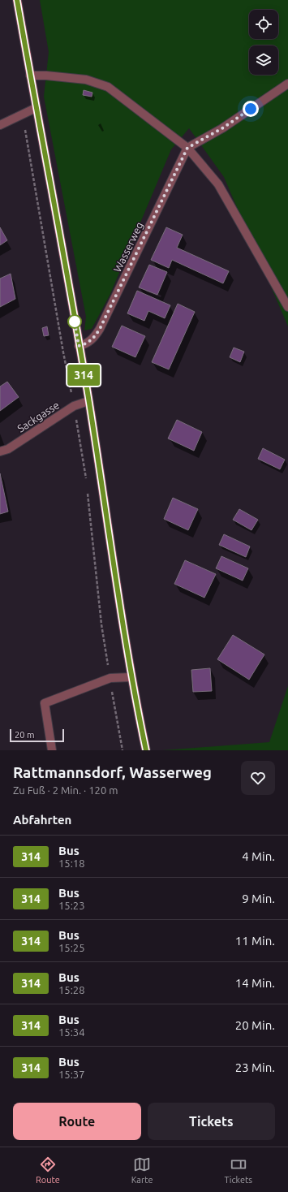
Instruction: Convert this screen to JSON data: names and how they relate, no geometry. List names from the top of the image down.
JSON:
{
  "streets": {
    "street": ["Wasserweg", "Sackgasse"]
  },
  "lines": ["bus line 314"],
  "scale_bar": "20 m",
  "page": {
    "on_map": "314",
    "scale": "20 m",
    "heading": [
      ["Rattmannsdorf, Wasserweg", "Zu Fuß · 2 Min. · 120 m"],
      "Abfahrten"
    ],
    "list": [
      {
        "mark": "314",
        "name": "Bus",
        "note": "15:18",
        "value": "4 Min."
      },
      {
        "mark": "314",
        "name": "Bus",
        "note": "15:23",
        "value": "9 Min."
      },
      {
        "mark": "314",
        "name": "Bus",
        "note": "15:25",
        "value": "11 Min."
      },
      {
        "mark": "314",
        "name": "Bus",
        "note": "15:28",
        "value": "14 Min."
      },
      {
        "mark": "314",
        "name": "Bus",
        "note": "15:34",
        "value": "20 Min."
      },
      {
        "mark": "314",
        "name": "Bus",
        "note": "15:37",
        "value": "23 Min."
      }
    ],
    "buttons": ["Route", "Tickets"],
    "tabs": ["Route", "Karte", "Tickets"]
  }
}
